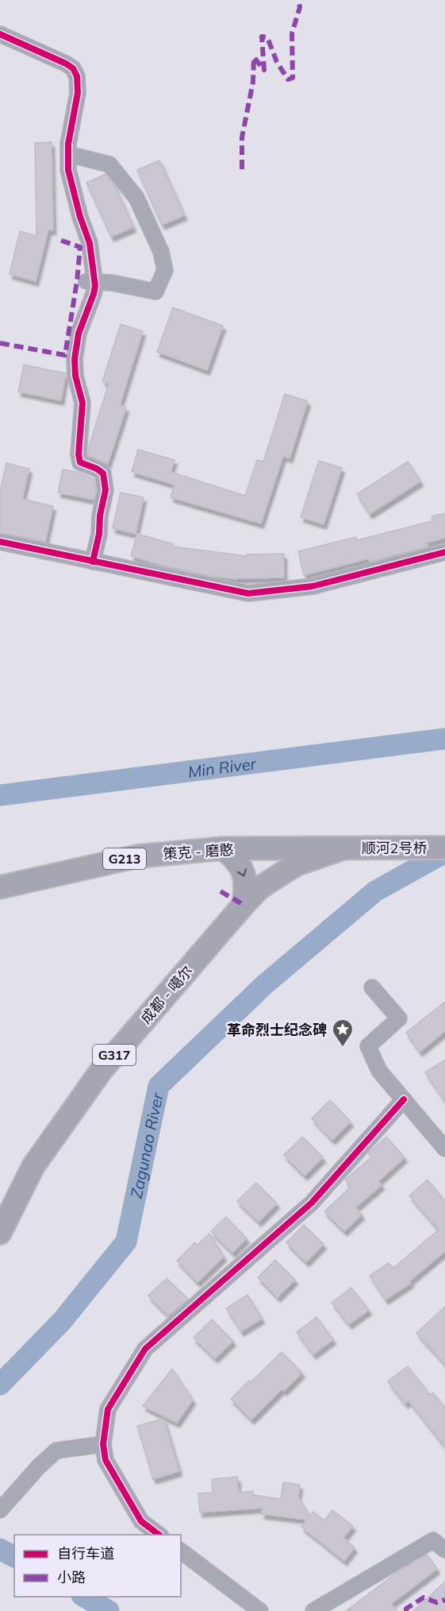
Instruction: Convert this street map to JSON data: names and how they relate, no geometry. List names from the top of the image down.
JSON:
{
  "streets": {
    "highway": [
      "顺河2号桥",
      "策克 - 磨憨",
      "G213",
      "成都 - 噶尔",
      "G317"
    ]
  },
  "crossings": [
    ["顺河2号桥", "策克 - 磨憨"],
    ["顺河2号桥", "成都 - 噶尔"],
    ["策克 - 磨憨", "成都 - 噶尔"]
  ],
  "water": ["Min River", "Zagunao River"],
  "places": {
    "place": ["革命烈士纪念碑"]
  },
  "legend": ["自行车道", "小路"]
}
